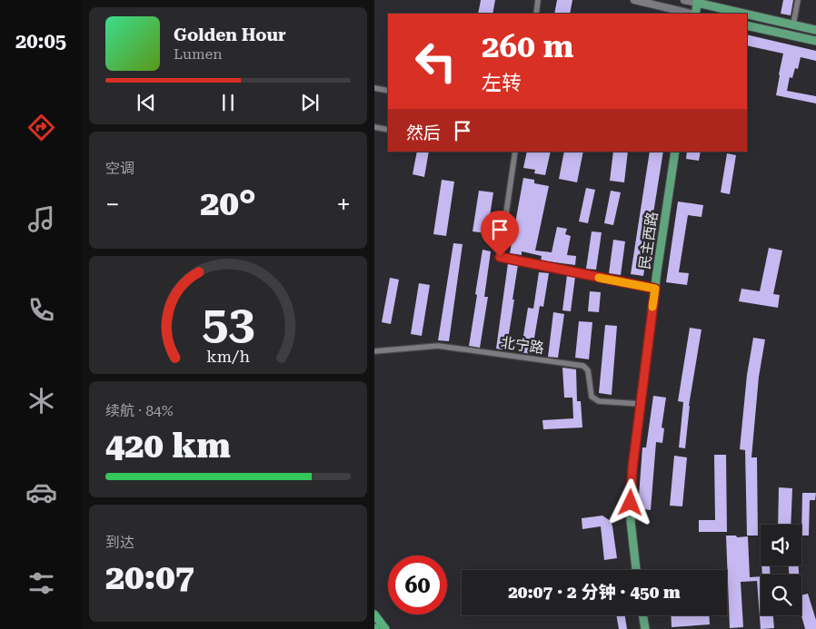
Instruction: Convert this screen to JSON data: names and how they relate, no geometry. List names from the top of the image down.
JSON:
{
  "streets": {
    "main road": ["民主西路"],
    "street": ["北宁路"]
  },
  "crossings": [
    ["民主西路", "北宁路"]
  ],
  "page": {
    "tabs": "20:05",
    "turn": ["260 m", "左转"],
    "song": ["Golden Hour", "Lumen"],
    "then": "然后",
    "tile": [
      "空调",
      ["续航 · 84%", "420 km"],
      ["到达", "20:07"]
    ],
    "heat": ["−", "20°", "+"],
    "limit": "60",
    "trip": "20:07 · 2 分钟 · 450 m",
    "gauge": ["53", "km/h"]
  }
}
